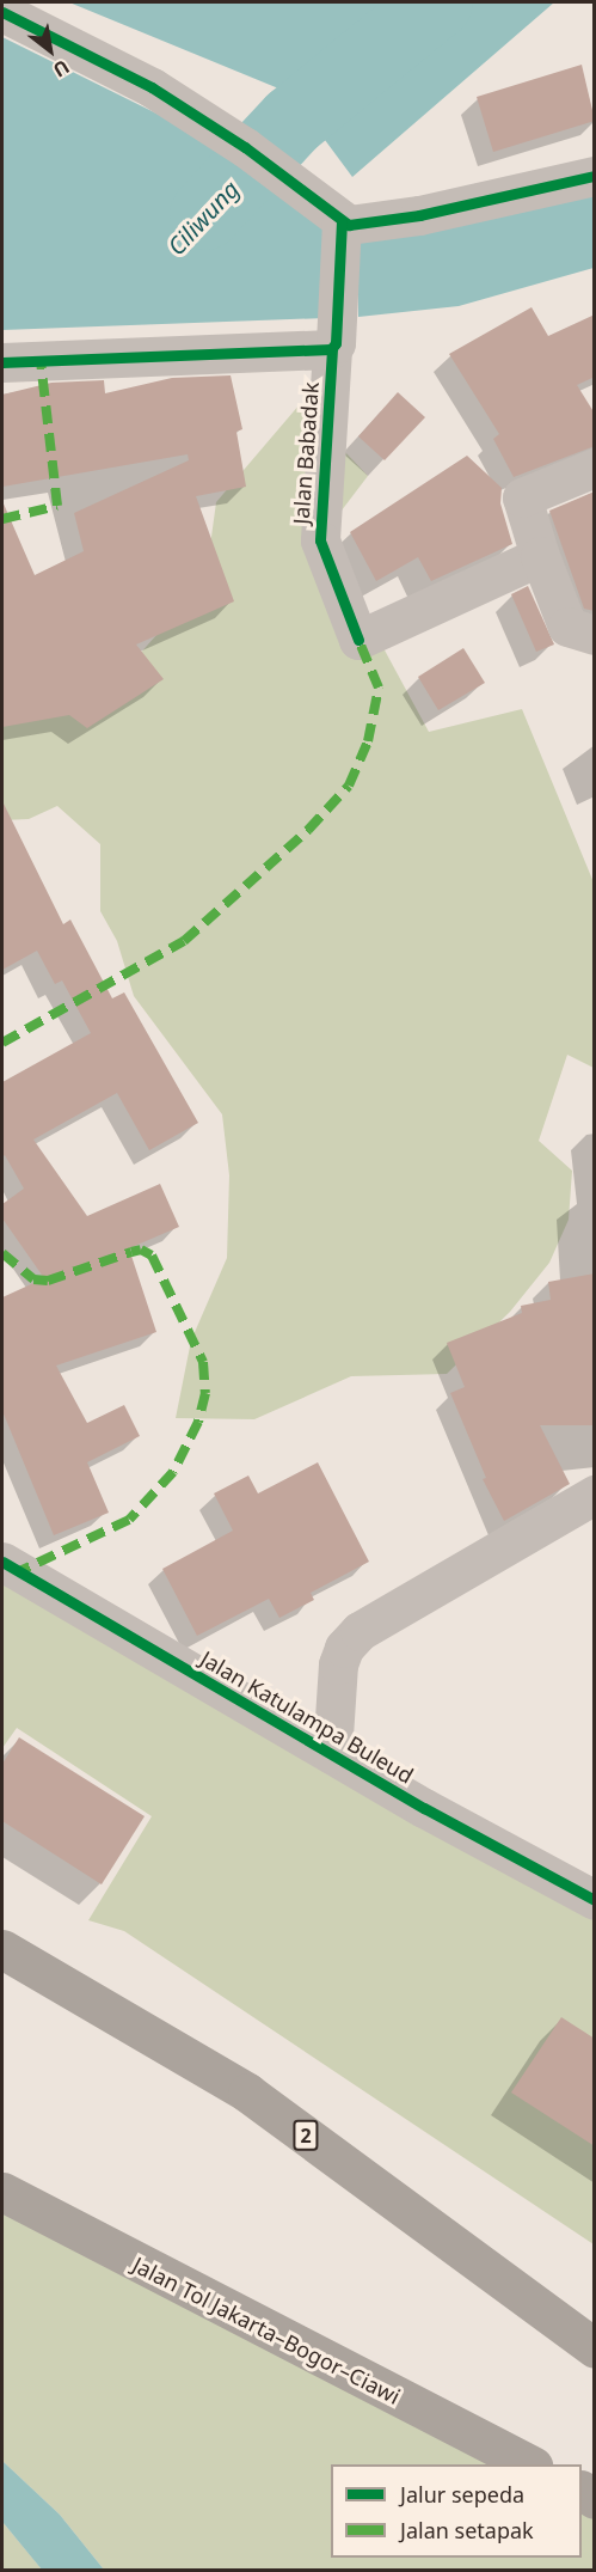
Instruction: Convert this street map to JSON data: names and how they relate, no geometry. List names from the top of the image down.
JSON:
{
  "streets": {
    "highway": ["2", "Jalan Tol Jakarta–Bogor–Ciawi"],
    "street": ["Jalan Babadak", "Jalan Katulampa Buleud"]
  },
  "water": ["Ciliwung"],
  "legend": ["Jalur sepeda", "Jalan setapak"],
  "north": "bottom right"
}
